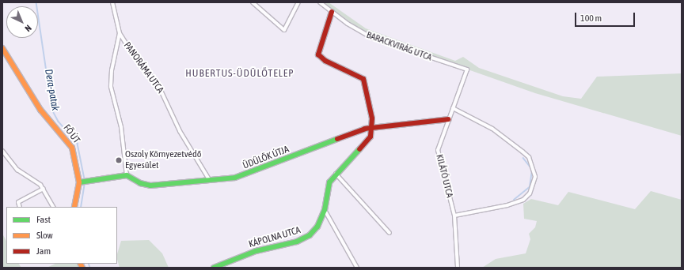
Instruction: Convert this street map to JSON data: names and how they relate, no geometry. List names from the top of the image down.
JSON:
{
  "streets": {
    "street": [
      "BARACKVIRÁG UTCA",
      "PANORÁMA UTCA",
      "FŐ ÚT",
      "ÜDÜLŐK ÚTJA",
      "KILÁTÓ UTCA",
      "KÁPOLNA UTCA"
    ]
  },
  "crossings": [
    ["BARACKVIRÁG UTCA", "KILÁTÓ UTCA"],
    ["PANORÁMA UTCA", "ÜDÜLŐK ÚTJA"],
    ["ÜDÜLŐK ÚTJA", "KILÁTÓ UTCA"],
    ["ÜDÜLŐK ÚTJA", "KÁPOLNA UTCA"]
  ],
  "districts": ["HUBERTUS-ÜDÜLŐTELEP"],
  "water": ["Dera-patak"],
  "places": ["Oszoly Környezetvédő Egyesület"],
  "legend": ["Fast", "Slow", "Jam"],
  "scale_bar": "100 m",
  "north": "bottom right"
}
